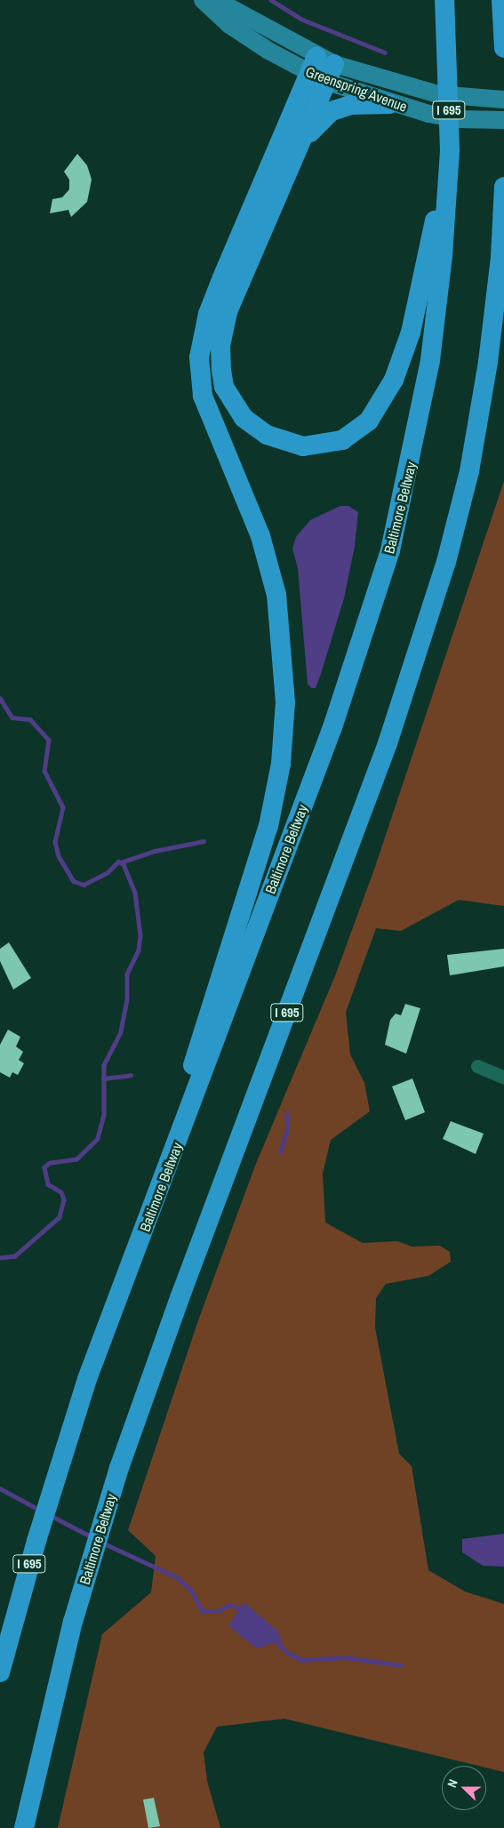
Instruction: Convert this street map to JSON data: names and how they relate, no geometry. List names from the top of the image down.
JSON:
{
  "streets": {
    "highway": ["I 695", "Baltimore Beltway"],
    "main road": ["Greenspring Avenue"]
  },
  "north": "left"
}
